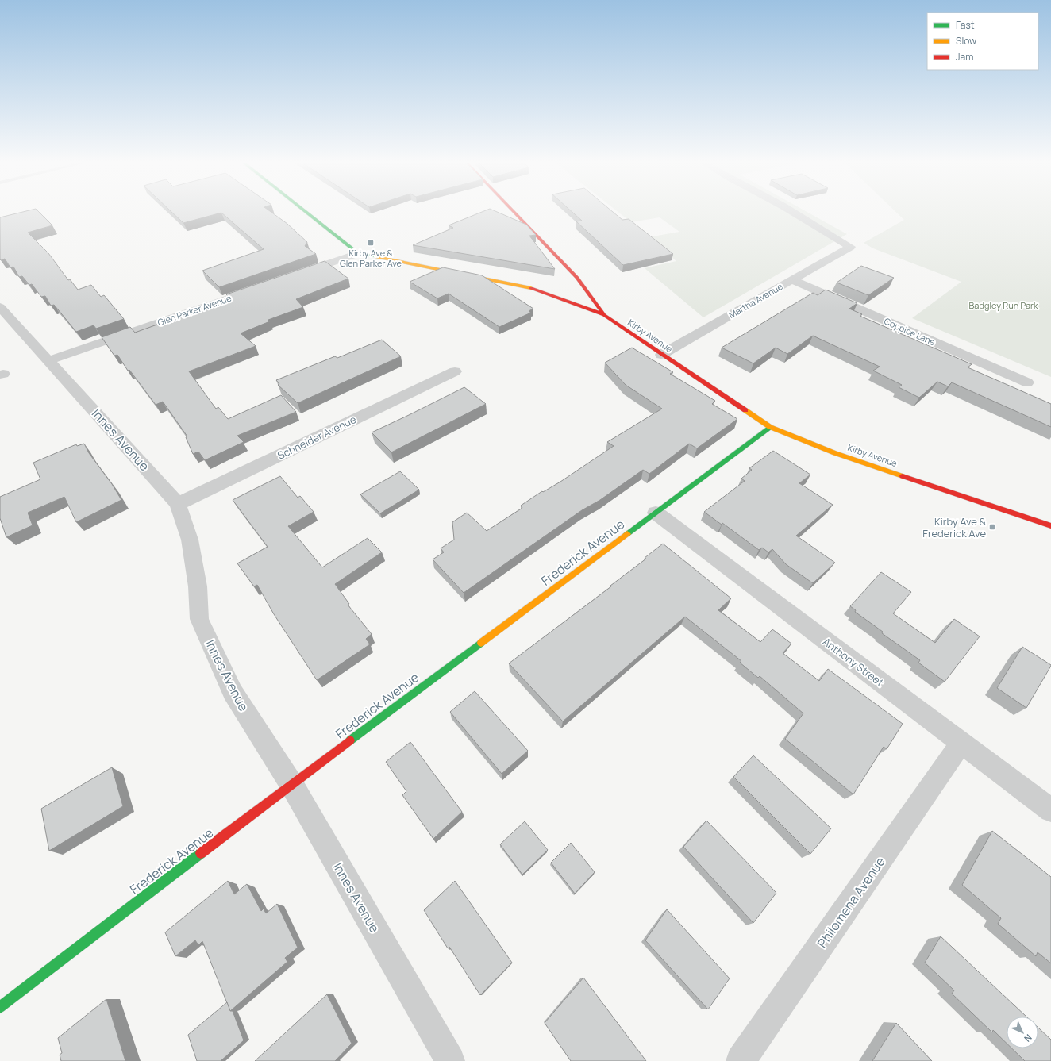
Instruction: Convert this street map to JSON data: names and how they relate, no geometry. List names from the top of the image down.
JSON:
{
  "streets": {
    "street": [
      "Martha Avenue",
      "Glen Parker Avenue",
      "Coppice Lane",
      "Kirby Avenue",
      "Schneider Avenue",
      "Innes Avenue",
      "Frederick Avenue",
      "Anthony Street",
      "Philomena Avenue"
    ]
  },
  "crossings": [
    ["Martha Avenue", "Coppice Lane"],
    ["Martha Avenue", "Kirby Avenue"],
    ["Glen Parker Avenue", "Innes Avenue"],
    ["Kirby Avenue", "Frederick Avenue"],
    ["Schneider Avenue", "Innes Avenue"],
    ["Innes Avenue", "Frederick Avenue"],
    ["Frederick Avenue", "Anthony Street"],
    ["Anthony Street", "Philomena Avenue"]
  ],
  "parks": ["Badgley Run Park"],
  "places": {
    "transit": ["Kirby Ave & Glen Parker Ave", "Kirby Ave & Frederick Ave"]
  },
  "legend": ["Fast", "Slow", "Jam"],
  "north": "bottom right"
}
